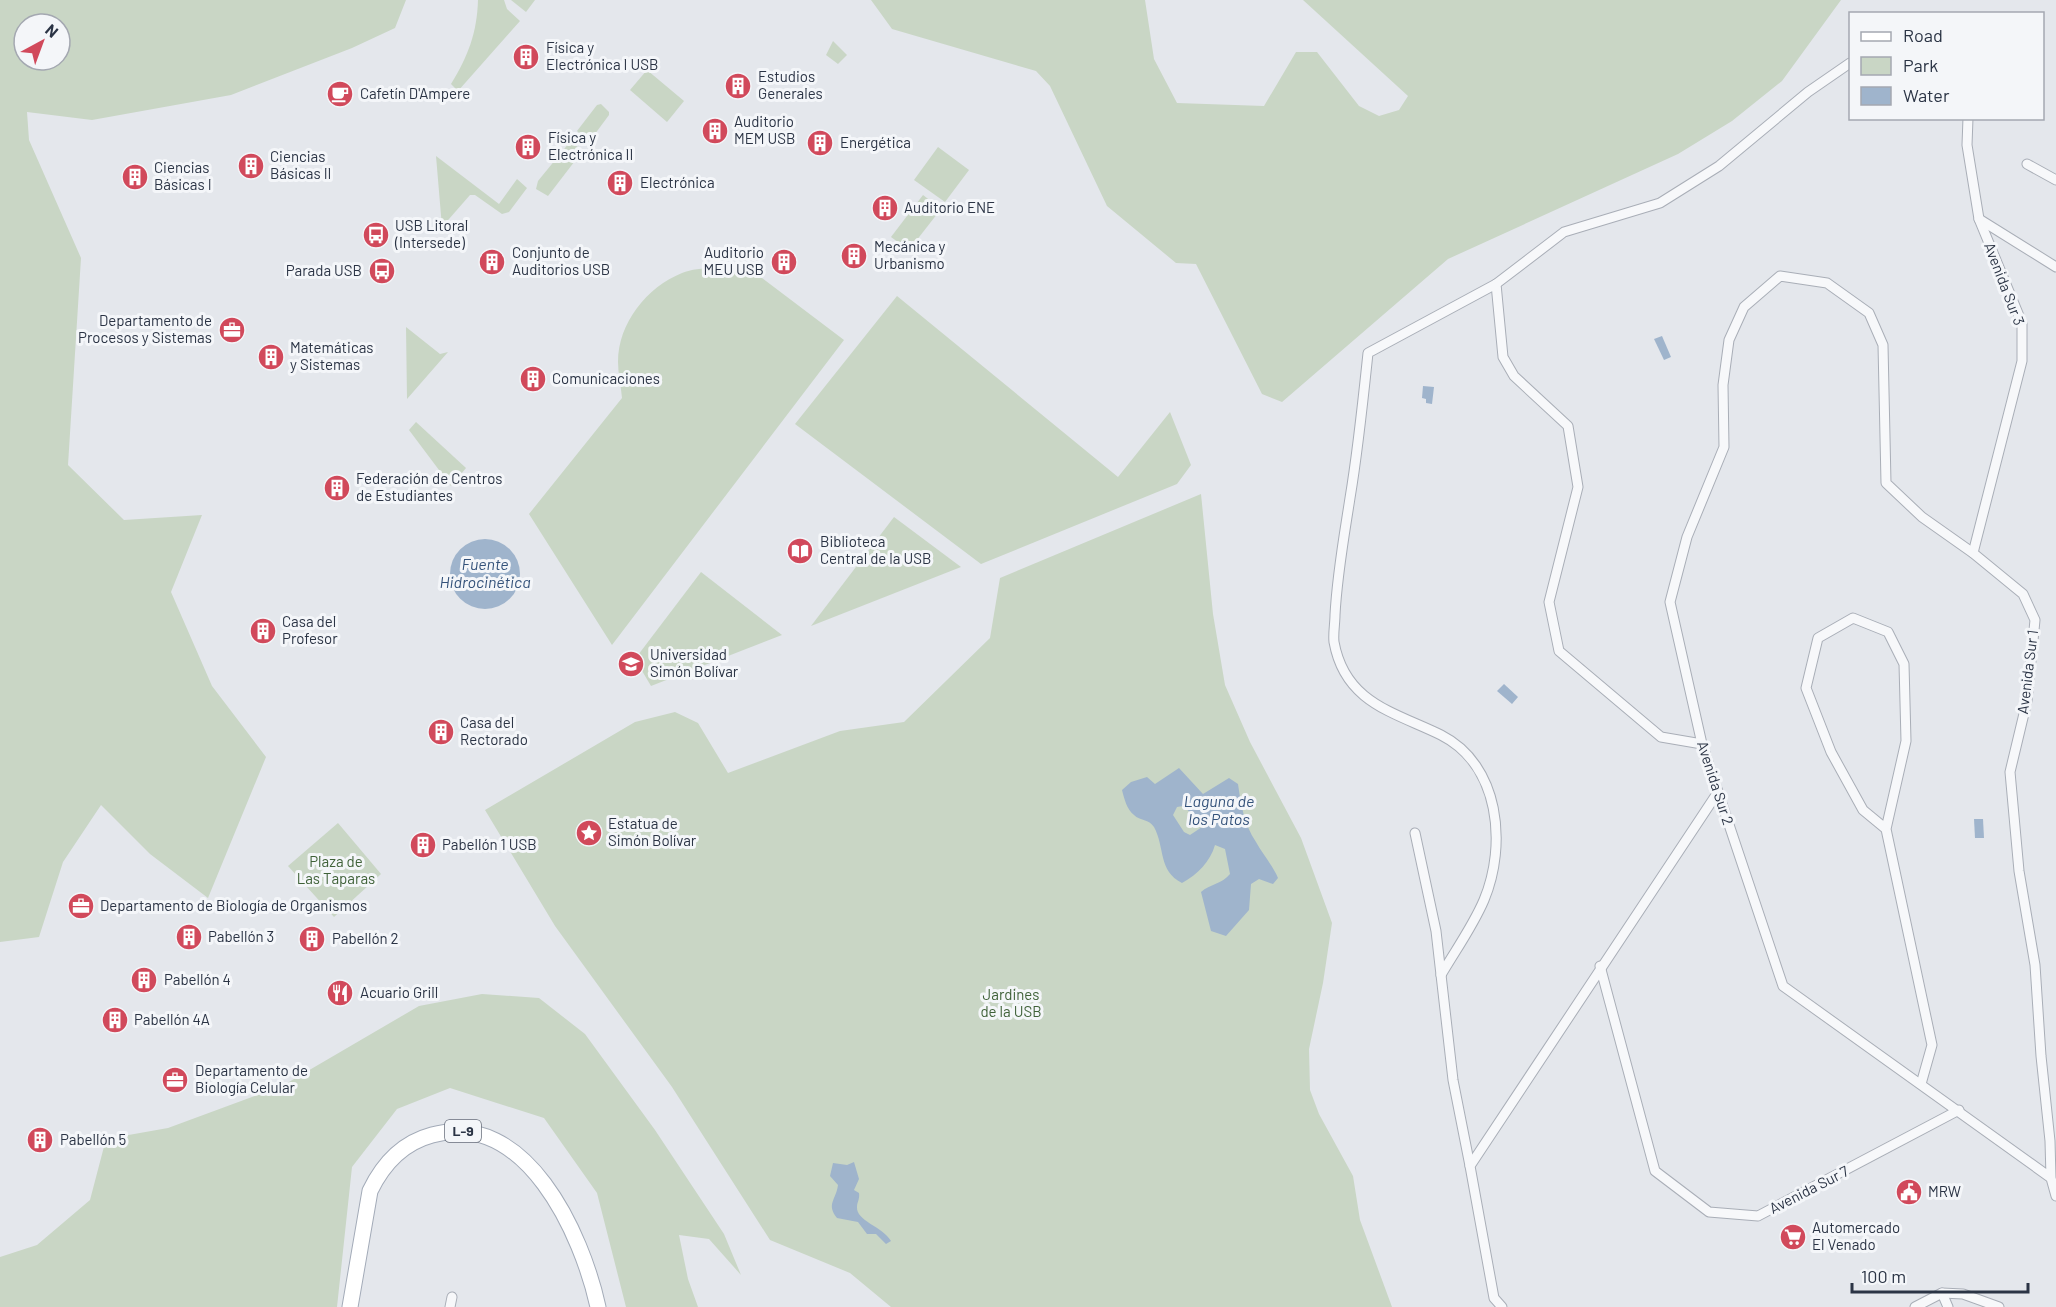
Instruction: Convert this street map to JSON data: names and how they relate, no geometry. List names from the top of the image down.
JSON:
{
  "streets": {
    "main road": ["L-9"],
    "street": [
      "Avenida Sur 3",
      "Avenida Sur 1",
      "Avenida Sur 2",
      "Avenida Sur 7"
    ]
  },
  "crossings": [
    ["Avenida Sur 3", "Avenida Sur 1"],
    ["Avenida Sur 1", "Avenida Sur 2"],
    ["Avenida Sur 2", "Avenida Sur 7"]
  ],
  "water": ["Fuente Hidrocinética", "Laguna de los Patos"],
  "parks": ["Plaza de Las Taparas", "Jardines de la USB"],
  "places": {
    "building": [
      "Física y Electrónica I USB",
      "Estudios Generales",
      "Auditorio MEM USB",
      "Energética",
      "Física y Electrónica II",
      "Ciencias Básicas II",
      "Ciencias Básicas I",
      "Electrónica",
      "Auditorio ENE",
      "Mecánica y Urbanismo",
      "Conjunto de Auditorios USB",
      "Auditorio MEU USB",
      "Matemáticas y Sistemas",
      "Comunicaciones",
      "Federación de Centros de Estudiantes",
      "Casa del Profesor",
      "Casa del Rectorado",
      "Pabellón 1 USB",
      "Pabellón 3",
      "Pabellón 2",
      "Pabellón 4",
      "Pabellón 4A",
      "Pabellón 5"
    ],
    "cafe": ["Cafetín D'Ampere"],
    "bus stop": ["USB Litoral (Intersede)", "Parada USB"],
    "office": ["Departamento de Procesos y Sistemas", "Departamento de Biología de Organismos", "Departamento de Biología Celular"],
    "library": ["Biblioteca Central de la USB"],
    "school or university": ["Universidad Simón Bolívar"],
    "place": ["Estatua de Simón Bolívar"],
    "restaurant": ["Acuario Grill"],
    "public building": ["MRW"],
    "supermarket": ["Automercado El Venado"]
  },
  "legend": ["Road", "Park", "Water"],
  "scale_bar": "100 m",
  "north": "top right"
}
